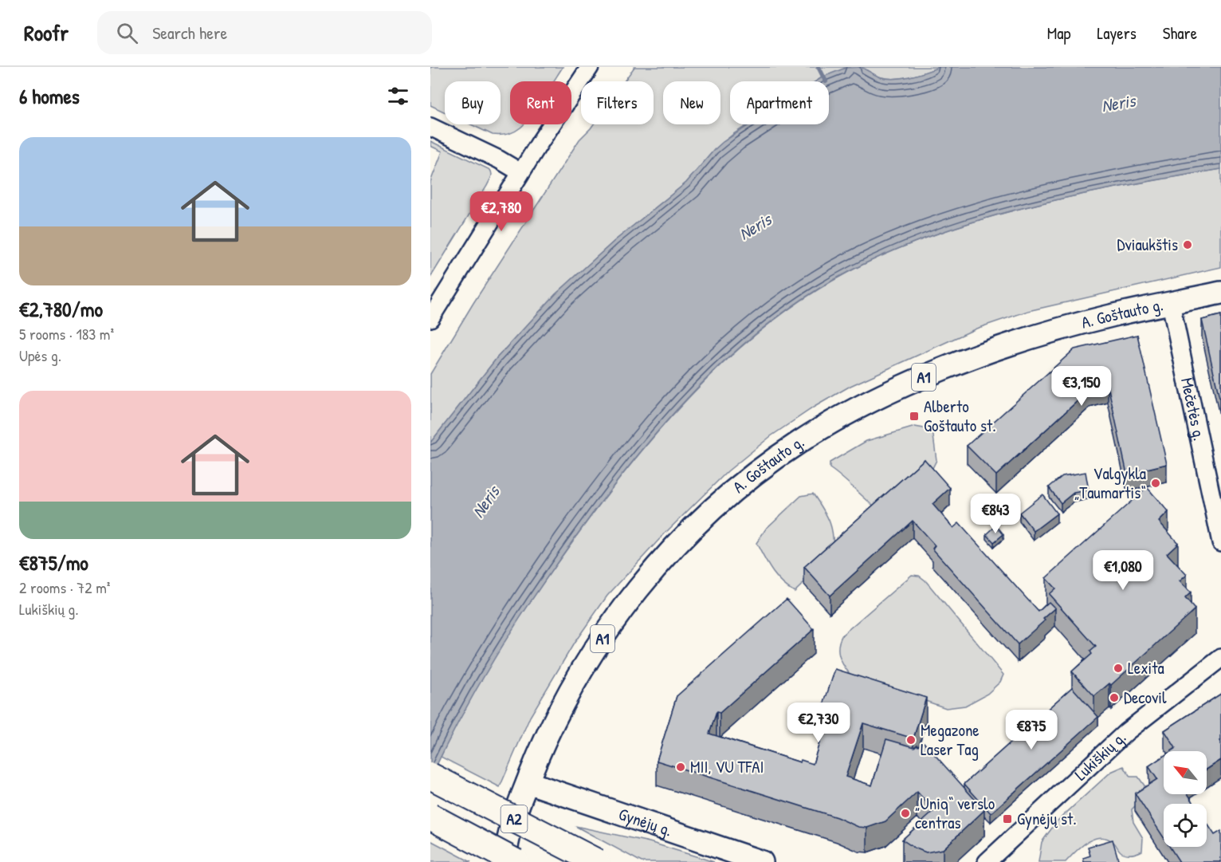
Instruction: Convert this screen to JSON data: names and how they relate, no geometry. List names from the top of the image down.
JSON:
{
  "streets": {
    "highway": ["A2"],
    "main road": ["A. Goštauto g.", "A1", "Gynėjų g."],
    "street": ["Mečetės g.", "Lukiškių g."]
  },
  "crossings": [
    ["A. Goštauto g.", "Mečetės g."],
    ["A. Goštauto g.", "Gynėjų g."]
  ],
  "water": ["Neris"],
  "places": {
    "other": [
      "Dviaukštis",
      "Valgykla „Taumartis“",
      "Lexita",
      "Decovil",
      "Megazone Laser Tag",
      "MII, VU TFAI",
      "„Uniq“ verslo centras"
    ],
    "transit": ["Alberto Goštauto st.", "Gynėjų st."]
  },
  "north": "top left",
  "page": {
    "header": "Roofr",
    "search": "Search here",
    "nav": ["Map", "Layers", "Share"],
    "heading": "6 homes",
    "chip": [
      "Buy",
      "Rent",
      "Filters",
      "New",
      "Apartment"
    ],
    "list": [
      {
        "name": "€2,780/mo",
        "note": "5 rooms · 183 m² · Upės g."
      },
      {
        "name": "€875/mo",
        "note": "2 rooms · 72 m² · Lukiškių g."
      }
    ],
    "price": [
      "€2,780",
      "€3,150",
      "€843",
      "€1,080",
      "€2,730",
      "€875"
    ]
  }
}
